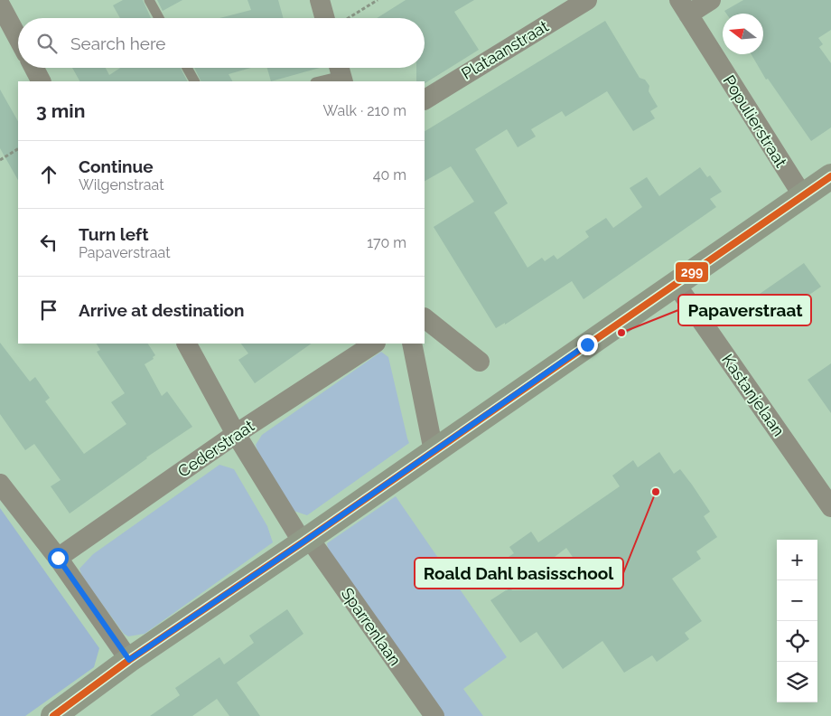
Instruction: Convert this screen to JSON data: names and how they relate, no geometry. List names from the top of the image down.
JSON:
{
  "streets": {
    "street": [
      "Plataanstraat",
      "Populierstraat",
      "Kastanjelaan",
      "Cederstraat",
      "Sparrenlaan"
    ]
  },
  "crossings": [
    ["Cederstraat", "Sparrenlaan"]
  ],
  "places": ["Papaverstraat", "Roald Dahl basisschool"],
  "lines": ["transit line 299"],
  "north": "left",
  "page": {
    "search": "Search here",
    "heading": ["3 min", "Walk · 210 m"],
    "list": [
      ["Continue", "Wilgenstraat", "40 m"],
      ["Turn left", "Papaverstraat", "170 m"],
      "Arrive at destination"
    ],
    "map_buttons": ["+", "−"]
  }
}
